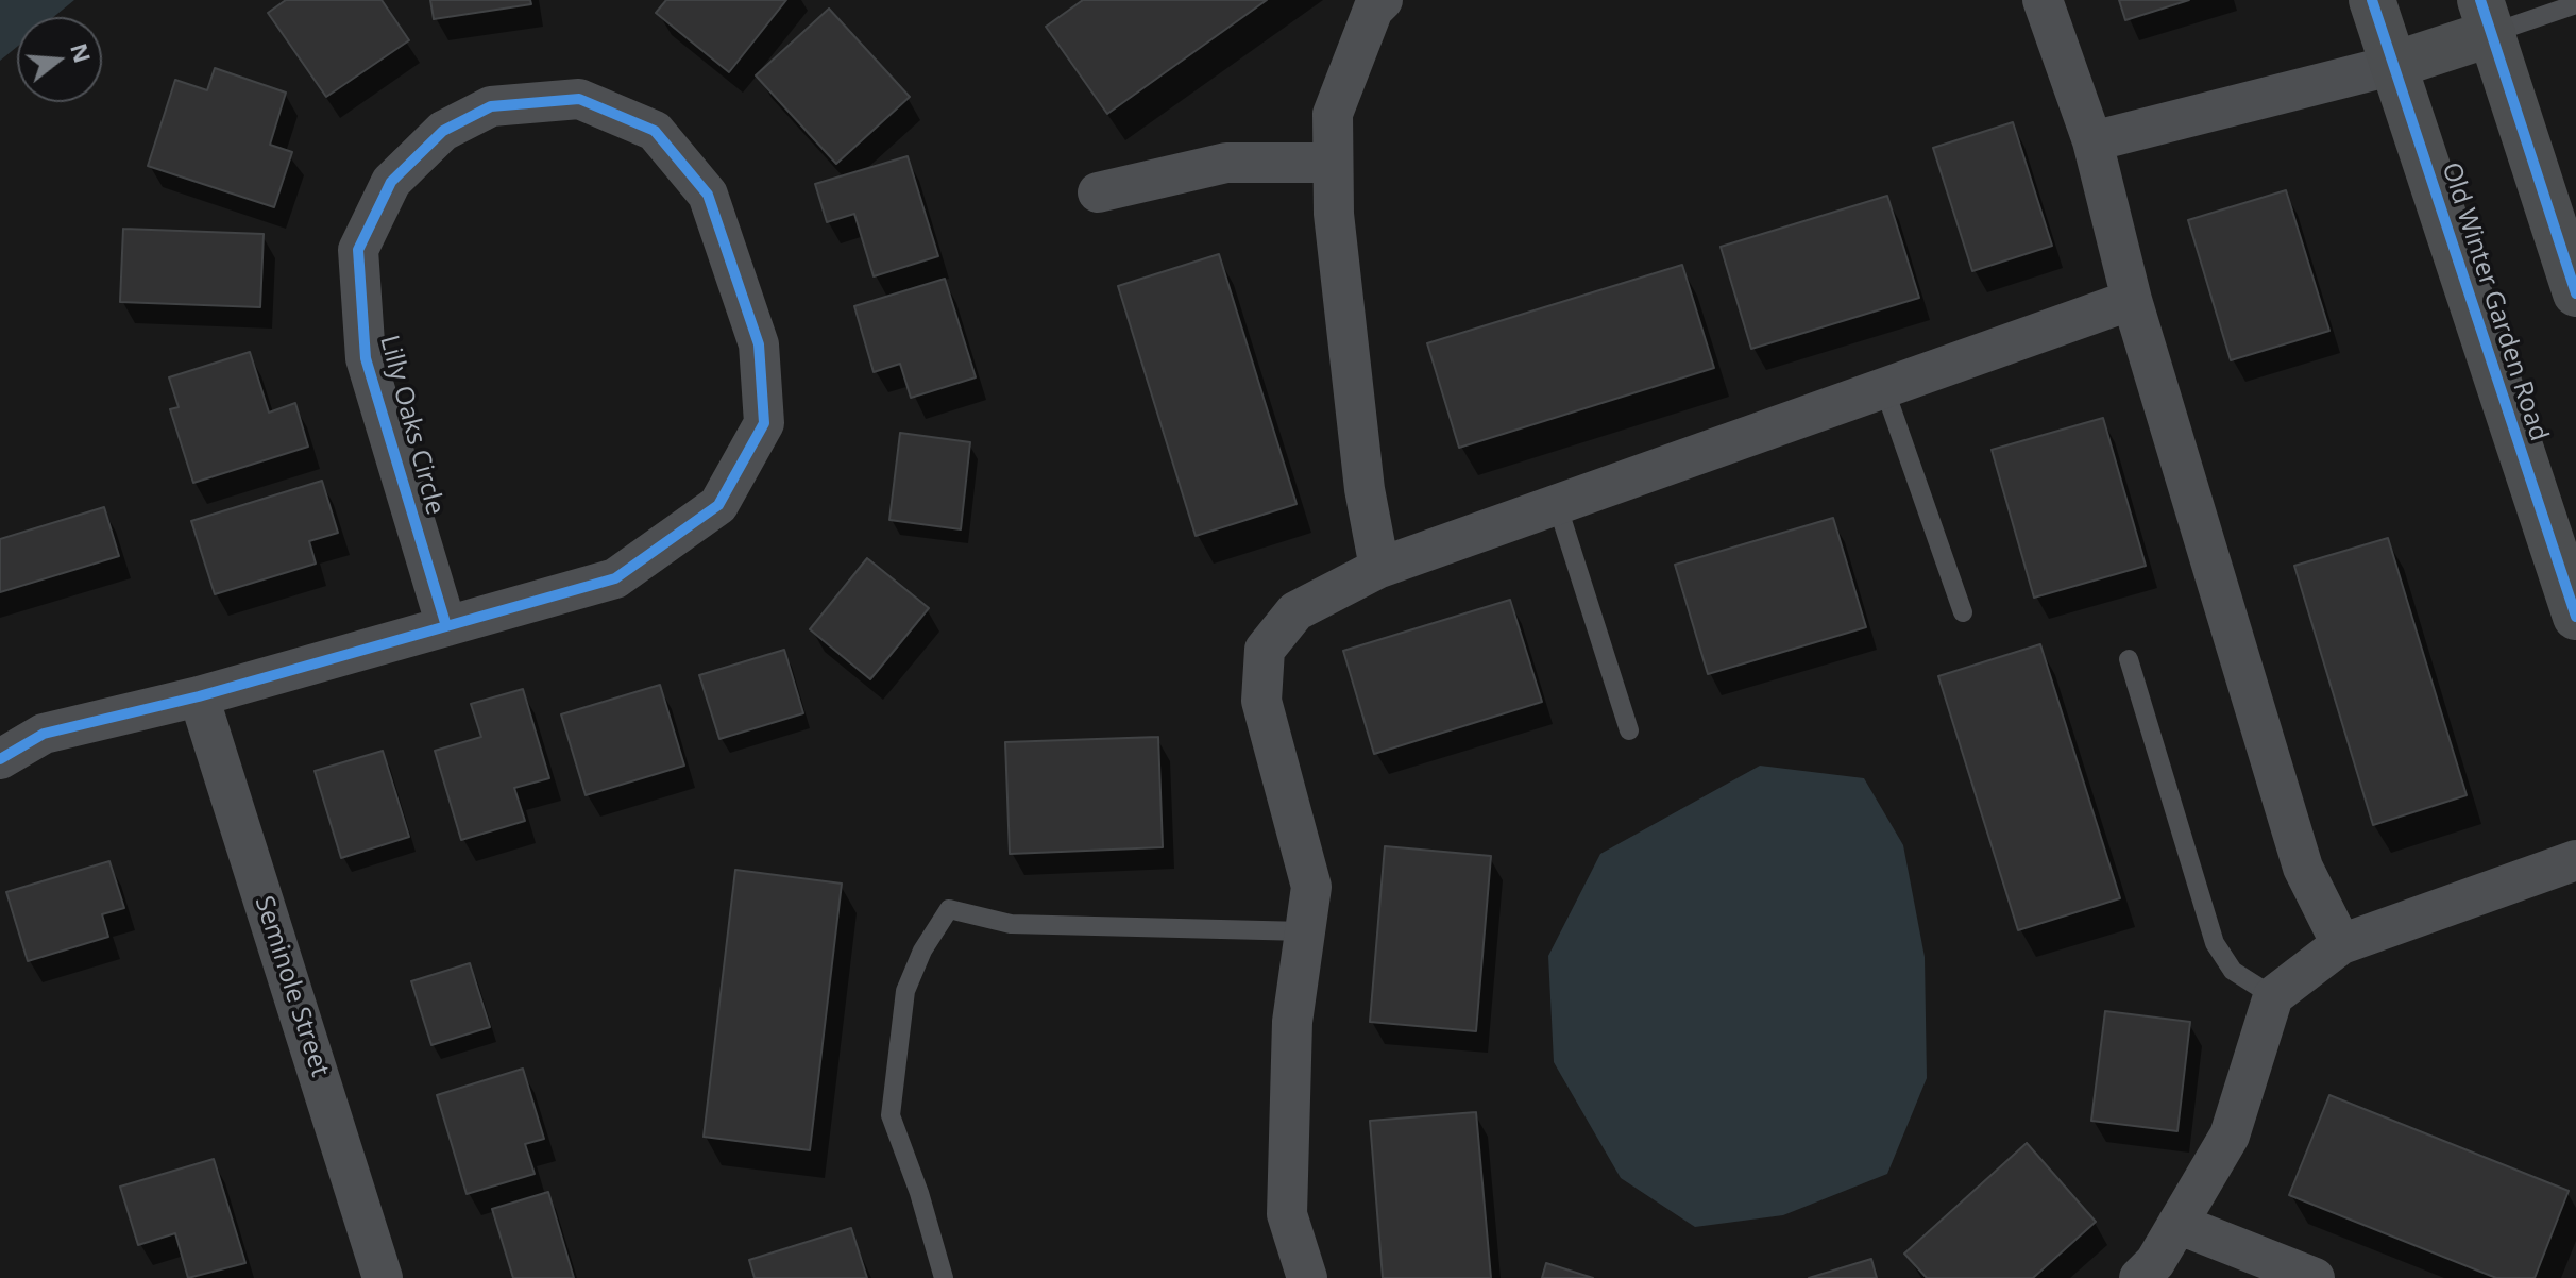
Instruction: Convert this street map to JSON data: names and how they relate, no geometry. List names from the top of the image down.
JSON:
{
  "streets": {
    "main road": ["Old Winter Garden Road"],
    "street": ["Lilly Oaks Circle", "Seminole Street"]
  },
  "crossings": [
    ["Lilly Oaks Circle", "Seminole Street"]
  ],
  "north": "right"
}
